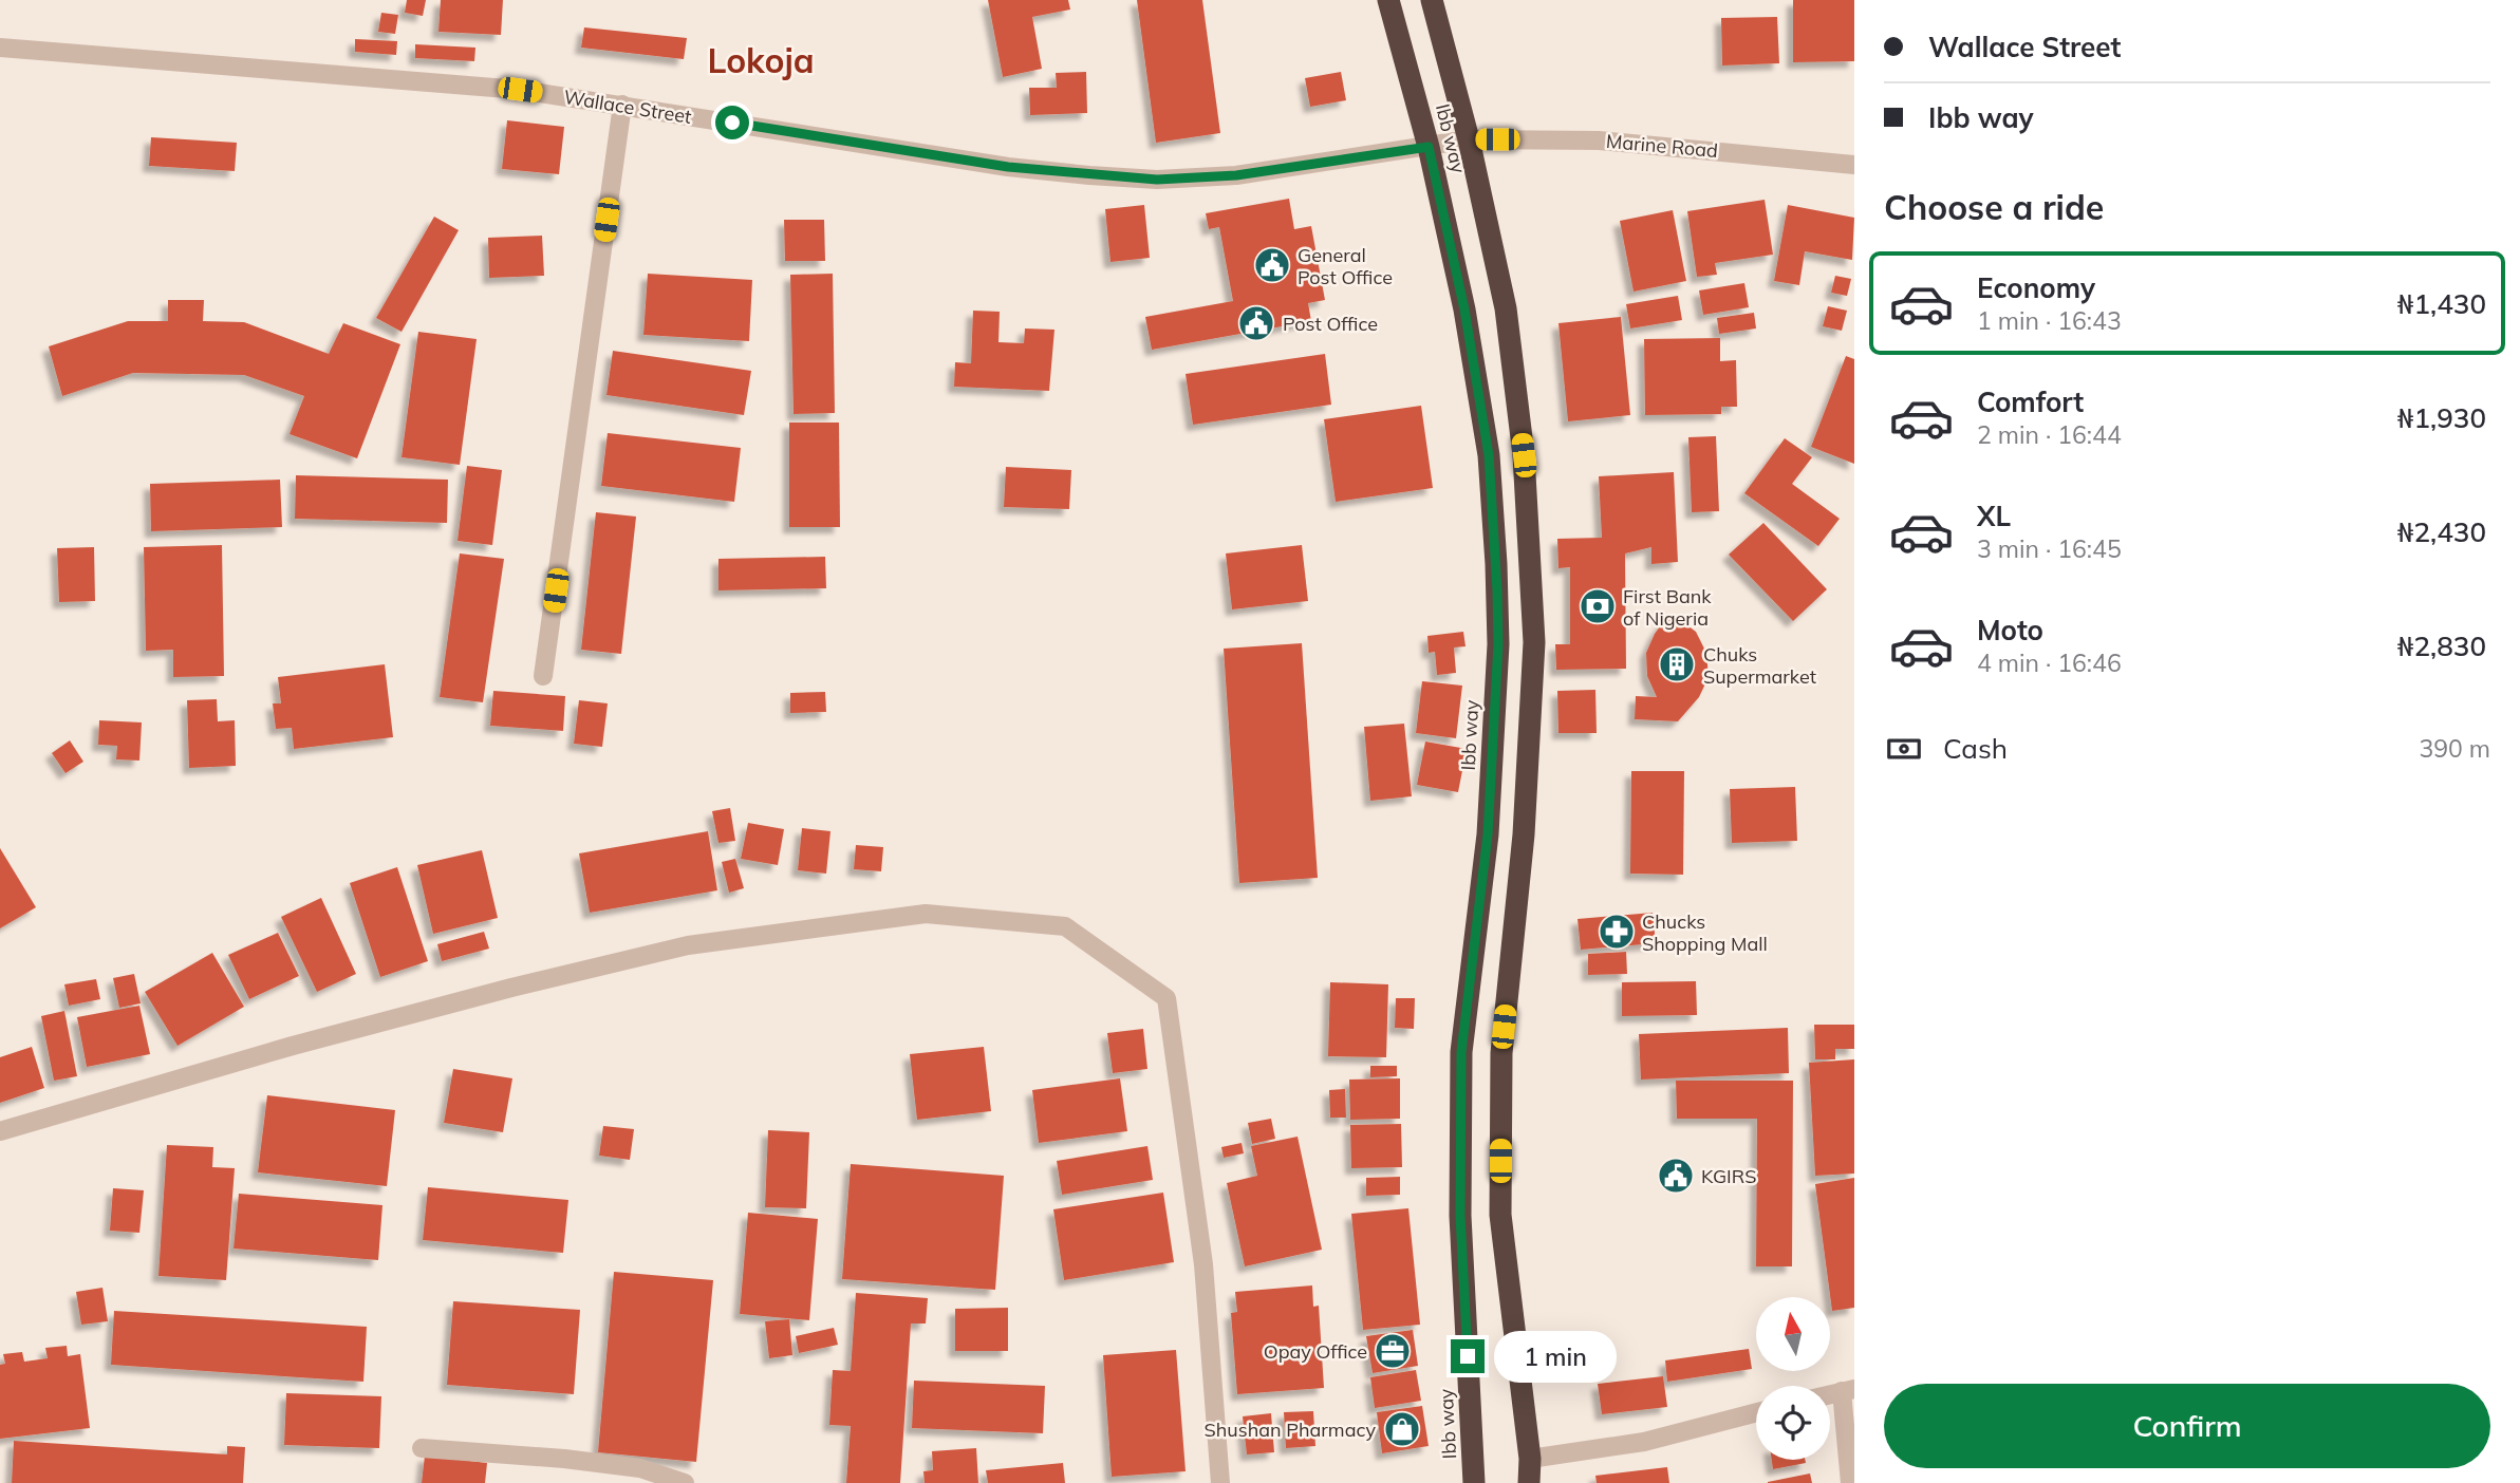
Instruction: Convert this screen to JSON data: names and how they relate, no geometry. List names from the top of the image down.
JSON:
{
  "streets": {
    "highway": ["Ibb way"],
    "street": ["Wallace Street", "Marine Road"]
  },
  "crossings": [
    ["Wallace Street", "Ibb way"],
    ["Wallace Street", "Marine Road"]
  ],
  "districts": ["Lokoja"],
  "places": {
    "public building": ["General Post Office", "Post Office", "KGIRS"],
    "bank": ["First Bank of Nigeria"],
    "building": ["Chuks Supermarket"],
    "pharmacy": ["Chucks Shopping Mall"],
    "office": ["Opay Office"],
    "shop": ["Shushan Pharmacy"]
  },
  "north": "top",
  "page": {
    "banner": ["Wallace Street", "Ibb way"],
    "heading": "Choose a ride",
    "list": [
      {
        "name": "Economy",
        "note": "1 min · 16:43",
        "value": "₦1,430"
      },
      {
        "name": "Comfort",
        "note": "2 min · 16:44",
        "value": "₦1,930"
      },
      {
        "name": "XL",
        "note": "3 min · 16:45",
        "value": "₦2,430"
      },
      {
        "name": "Moto",
        "note": "4 min · 16:46",
        "value": "₦2,830"
      }
    ],
    "pay": ["Cash", "390 m"],
    "bubble": "1 min",
    "buttons": "Confirm"
  }
}
